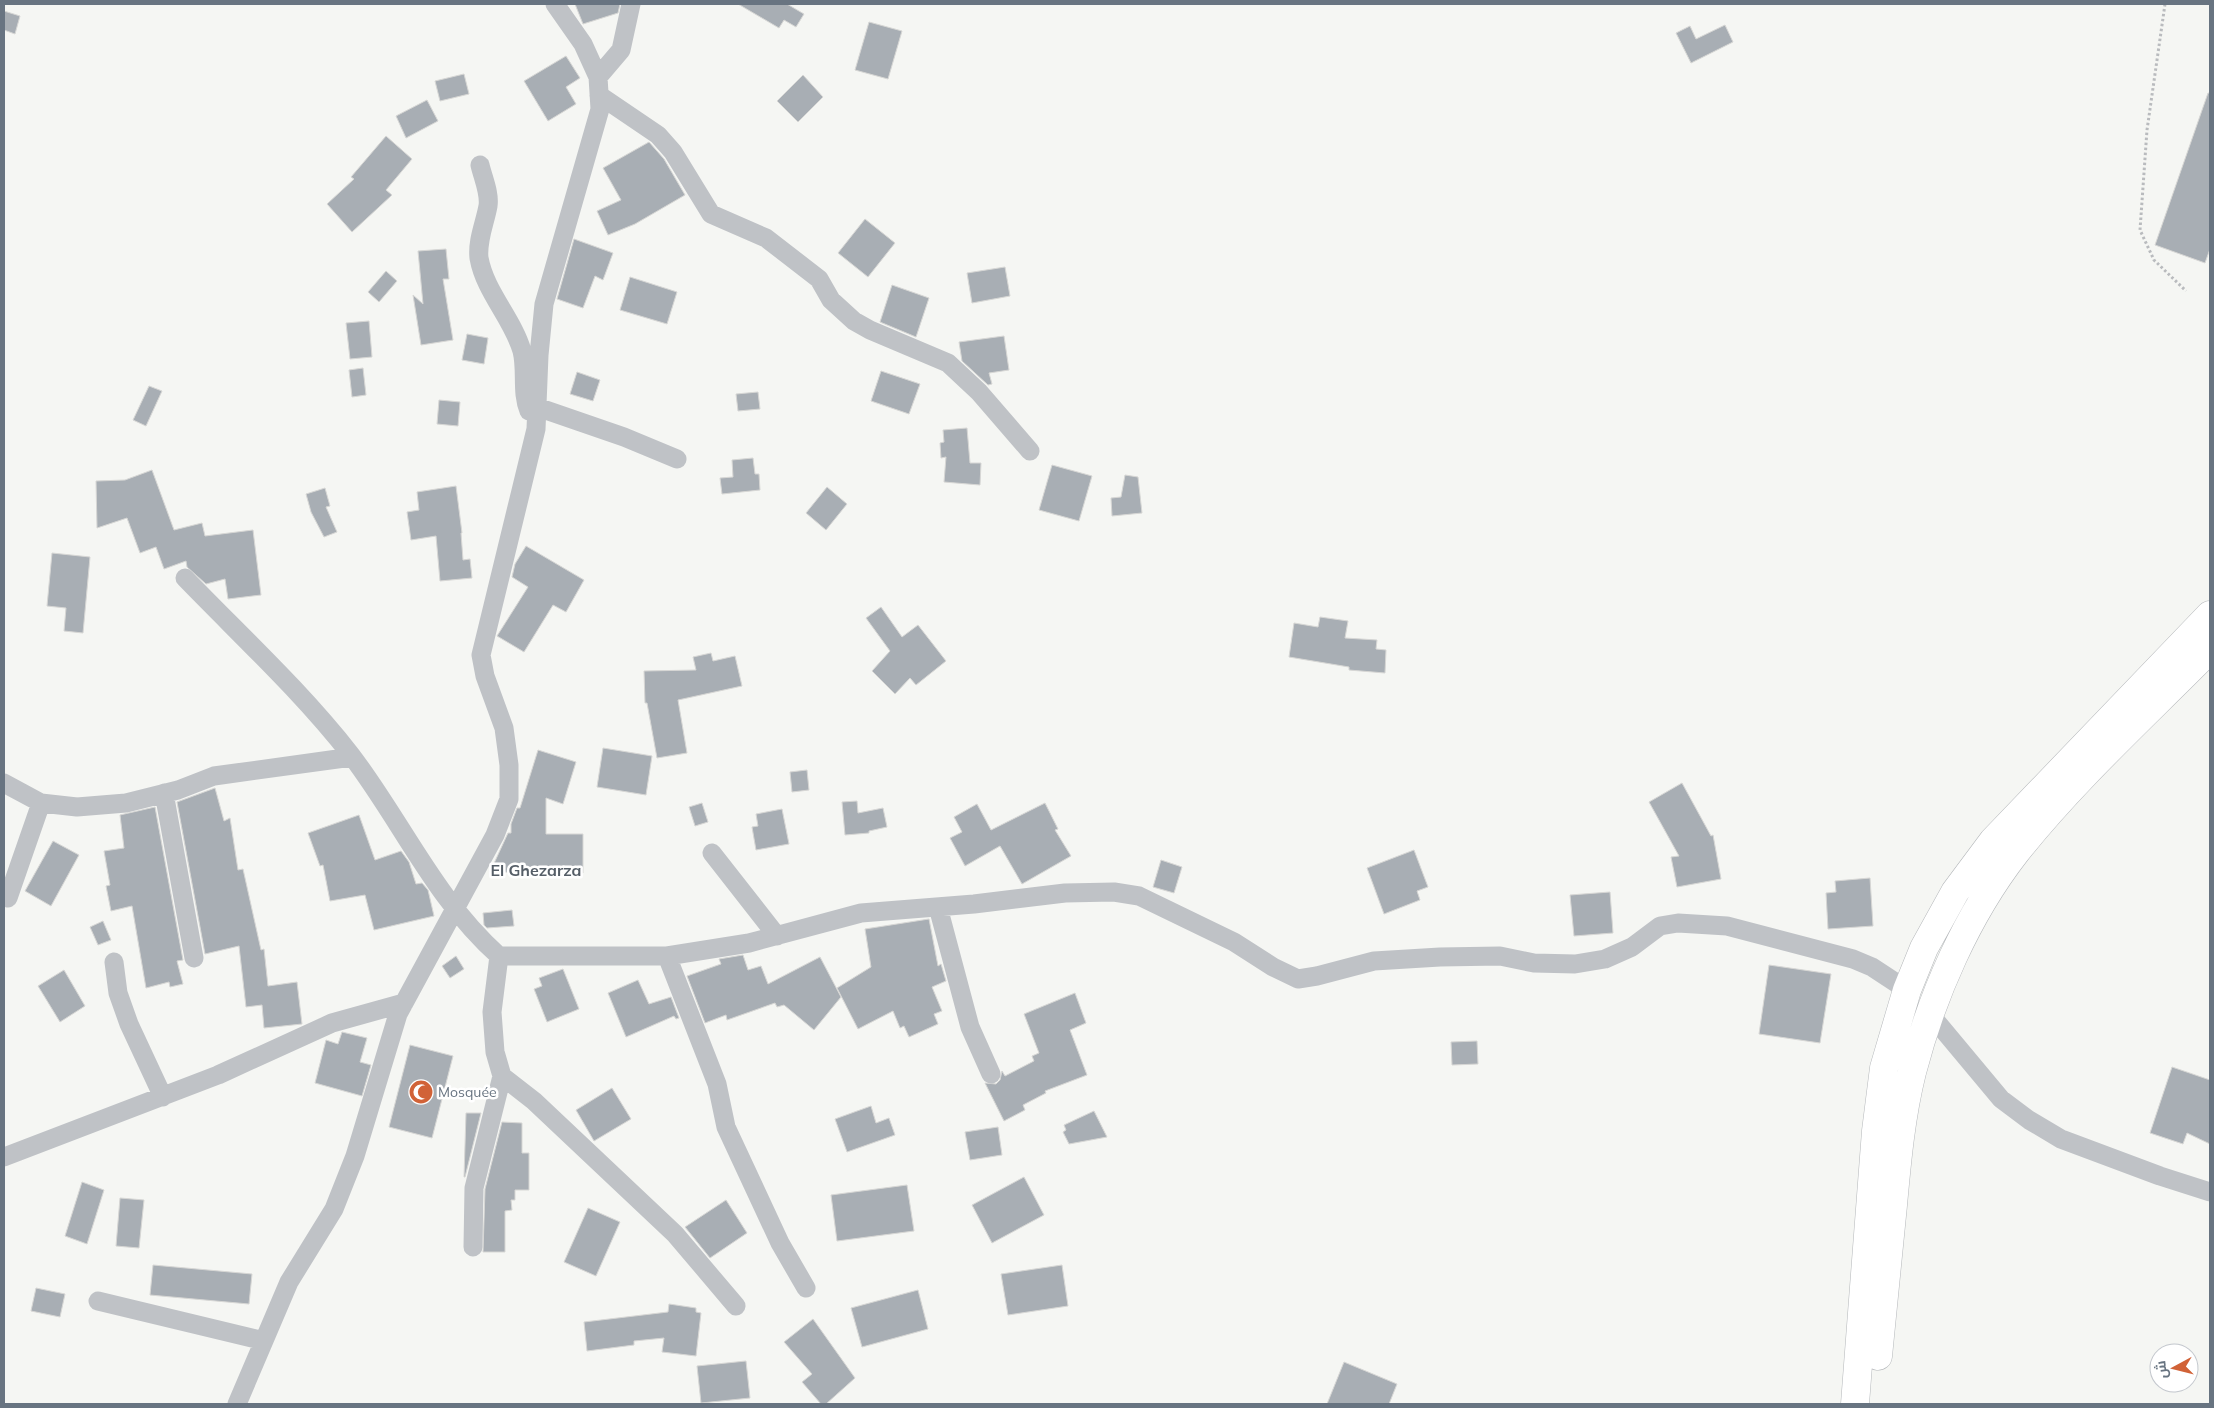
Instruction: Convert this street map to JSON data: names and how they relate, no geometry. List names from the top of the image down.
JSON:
{
  "districts": ["El Ghezarza"],
  "places": {
    "mosque": ["Mosquée"]
  },
  "north": "left"
}
